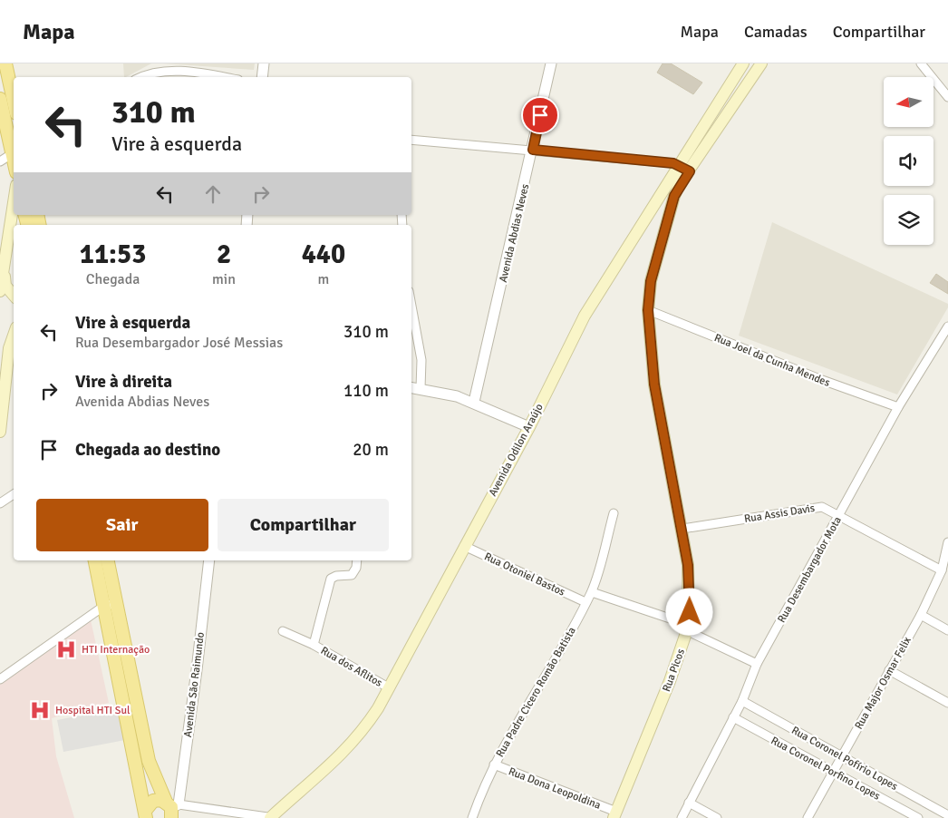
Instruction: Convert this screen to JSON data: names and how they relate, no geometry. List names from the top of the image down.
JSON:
{
  "streets": {
    "main road": ["Avenida Odilon Araújo", "Rua Picos"],
    "street": [
      "Avenida Abdias Neves",
      "Rua Joel da Cunha Mendes",
      "Rua Assis Davis",
      "Rua Desembargador Mota",
      "Rua Otoniel Bastos",
      "Rua dos Aflitos",
      "Rua Major Osmar Felix",
      "Avenida São Raimundo",
      "Rua Padre Cicero Romão Batista",
      "Rua Coronel Pofírio Lopes",
      "Rua Coronel Porfino Lopes",
      "Rua Dona Leopoldina"
    ]
  },
  "crossings": [
    ["Rua Joel da Cunha Mendes", "Rua Desembargador Mota"],
    ["Rua Joel da Cunha Mendes", "Rua Picos"],
    ["Avenida Odilon Araújo", "Rua Otoniel Bastos"],
    ["Avenida Odilon Araújo", "Rua dos Aflitos"],
    ["Avenida Odilon Araújo", "Rua Picos"],
    ["Rua Assis Davis", "Rua Desembargador Mota"],
    ["Rua Assis Davis", "Rua Picos"],
    ["Rua Assis Davis", "Rua Major Osmar Felix"],
    ["Rua Desembargador Mota", "Rua Coronel Pofírio Lopes"],
    ["Rua Desembargador Mota", "Rua Coronel Porfino Lopes"],
    ["Rua Otoniel Bastos", "Rua Padre Cicero Romão Batista"],
    ["Rua Picos", "Rua Dona Leopoldina"],
    ["Rua Major Osmar Felix", "Rua Coronel Pofírio Lopes"],
    ["Rua Major Osmar Felix", "Rua Coronel Porfino Lopes"],
    ["Rua Padre Cicero Romão Batista", "Rua Dona Leopoldina"]
  ],
  "places": {
    "hospital": ["HTI Internação", "Hospital HTI Sul"]
  },
  "north": "left",
  "page": {
    "header": "Mapa",
    "nav": ["Mapa", "Camadas", "Compartilhar"],
    "turn": ["310 m", "Vire à esquerda"],
    "eta": [
      "11:53",
      "Chegada",
      "2",
      "min",
      "440",
      "m"
    ],
    "list": [
      {
        "name": "Vire à esquerda",
        "note": "Rua Desembargador José Messias",
        "value": "310 m"
      },
      {
        "name": "Vire à direita",
        "note": "Avenida Abdias Neves",
        "value": "110 m"
      },
      {
        "name": "Chegada ao destino",
        "value": "20 m"
      }
    ],
    "buttons": ["Sair", "Compartilhar"]
  }
}
